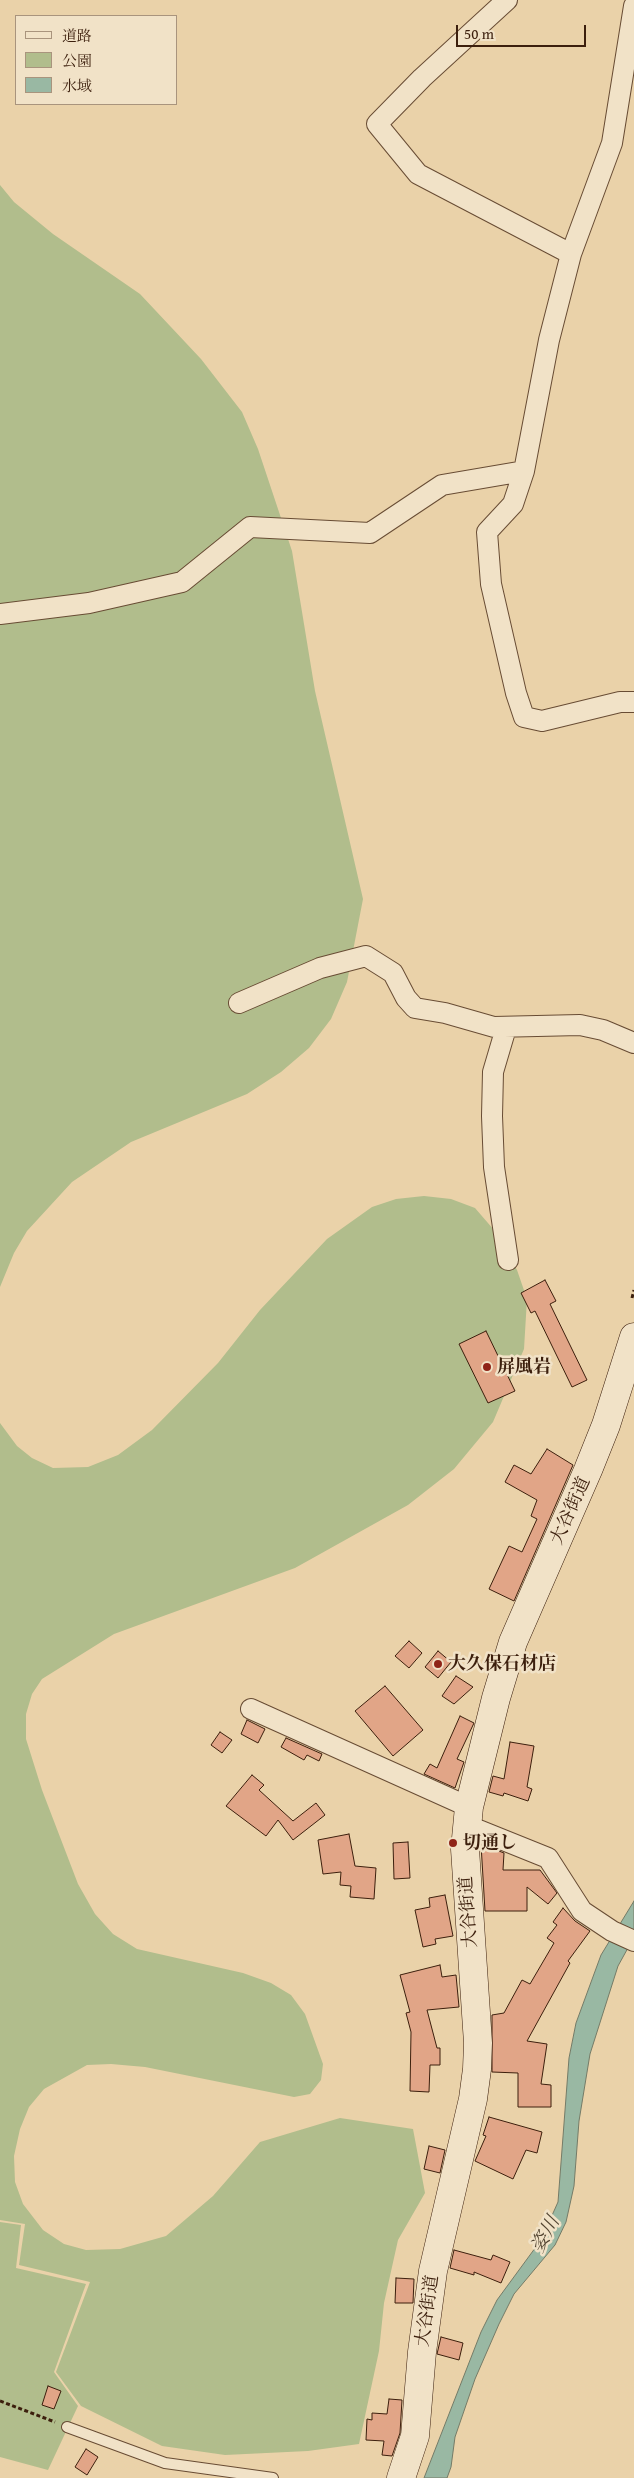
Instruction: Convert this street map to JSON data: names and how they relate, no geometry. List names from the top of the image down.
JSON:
{
  "streets": {
    "main road": ["大谷街道"]
  },
  "water": ["姿川"],
  "places": ["屏風岩", "大久保石材店", "切通し"],
  "legend": ["道路", "公園", "水域"],
  "scale_bar": "50 m"
}
